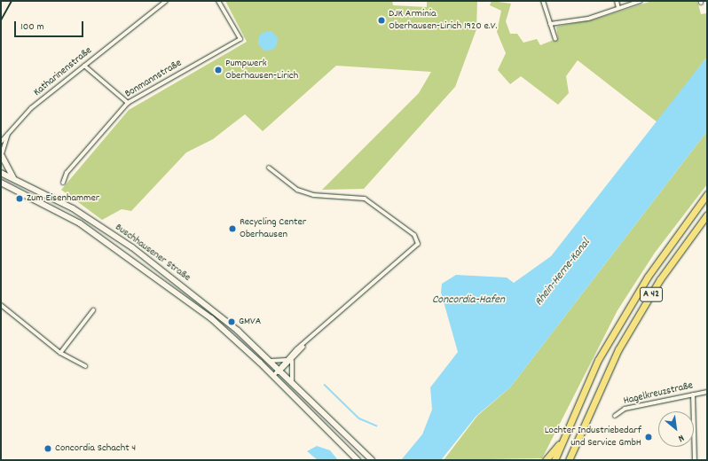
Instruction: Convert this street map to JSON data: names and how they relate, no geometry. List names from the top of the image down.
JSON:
{
  "streets": {
    "highway": ["A 42"],
    "main road": ["Buschhausener Straße"],
    "street": ["Katharinenstraße", "Bonmannstraße", "Hagelkreuzstraße"]
  },
  "water": ["Rhein-Herne-Kanal", "Concordia-Hafen"],
  "places": [
    "DJK Arminia Oberhausen-Lirich 1920 e.V.",
    "Pumpwerk Oberhausen-Lirich",
    "Zum Eisenhammer",
    "Recycling Center Oberhausen",
    "GMVA",
    "Lochter Industriebedarf und Service GmbH",
    "Concordia Schacht 4"
  ],
  "scale_bar": "100 m",
  "north": "bottom right"
}
